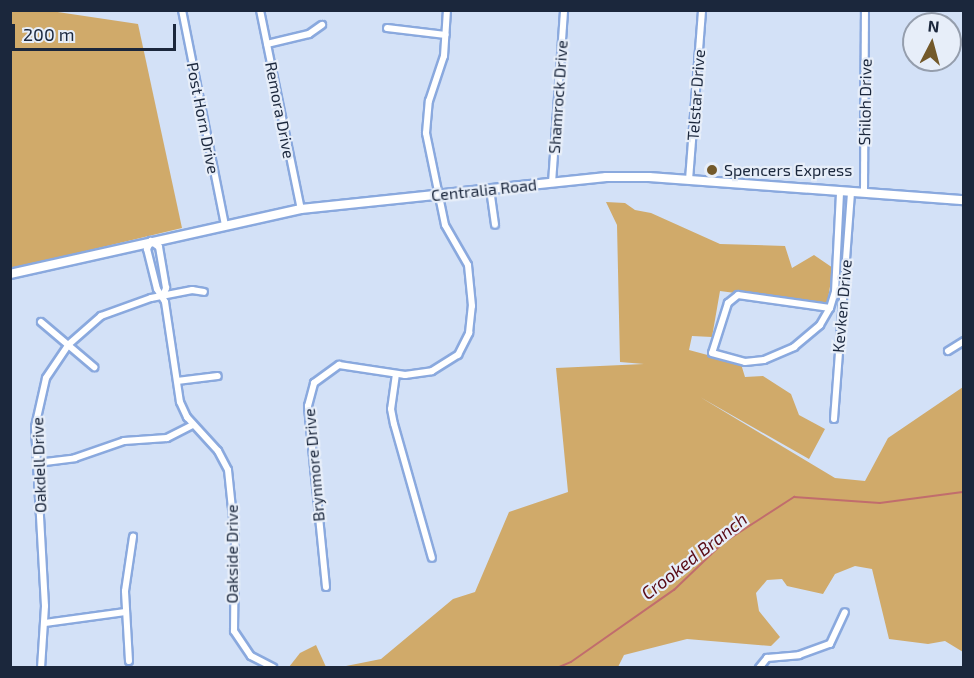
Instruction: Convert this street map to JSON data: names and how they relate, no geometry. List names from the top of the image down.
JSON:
{
  "streets": {
    "main road": ["Centralia Road"],
    "street": [
      "Telstar Drive",
      "Shamrock Drive",
      "Shiloh Drive",
      "Remora Drive",
      "Post Horn Drive",
      "Kevken Drive",
      "Oakdell Drive",
      "Brynmore Drive",
      "Oakside Drive"
    ]
  },
  "crossings": [
    ["Telstar Drive", "Centralia Road"],
    ["Shamrock Drive", "Centralia Road"],
    ["Shiloh Drive", "Centralia Road"],
    ["Remora Drive", "Centralia Road"],
    ["Post Horn Drive", "Centralia Road"],
    ["Centralia Road", "Kevken Drive"],
    ["Centralia Road", "Brynmore Drive"],
    ["Centralia Road", "Oakside Drive"],
    ["Oakdell Drive", "Oakside Drive"]
  ],
  "water": ["Crooked Branch"],
  "places": ["Spencers Express"],
  "scale_bar": "200 m",
  "north": "top"
}
